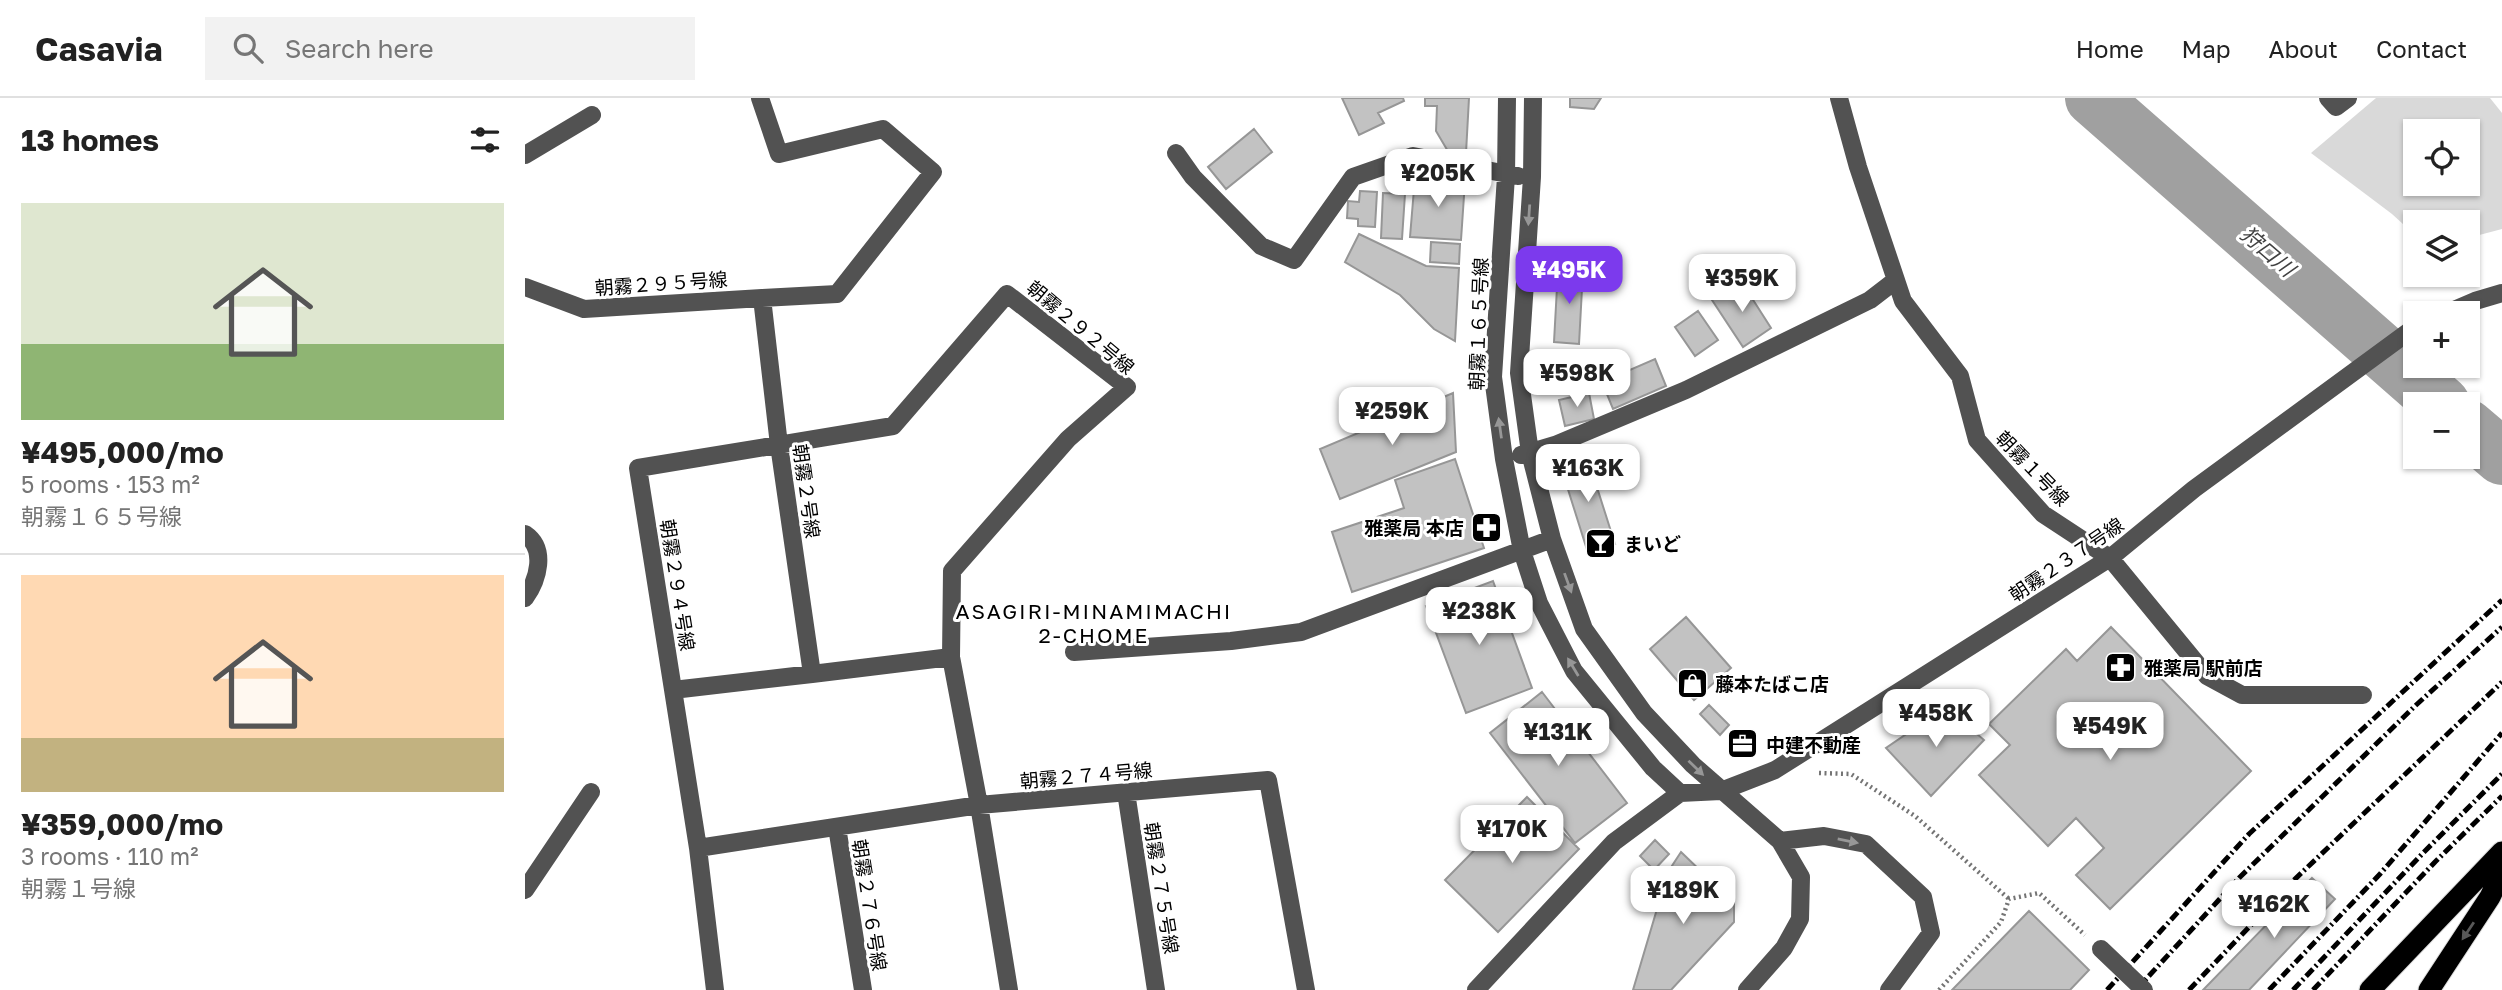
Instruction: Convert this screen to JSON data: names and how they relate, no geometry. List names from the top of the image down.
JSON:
{
  "streets": {
    "street": [
      "朝霧２９５号線",
      "朝霧１６５号線",
      "朝霧２９２号線",
      "朝霧１号線",
      "朝霧２号線",
      "朝霧２３７号線",
      "朝霧２９４号線",
      "朝霧２７４号線",
      "朝霧２７５号線",
      "朝霧２７６号線"
    ]
  },
  "crossings": [
    ["朝霧２９５号線", "朝霧２号線"],
    ["朝霧１６５号線", "朝霧２３７号線"],
    ["朝霧２９２号線", "朝霧２号線"],
    ["朝霧２９２号線", "朝霧２９４号線"],
    ["朝霧１号線", "朝霧２３７号線"],
    ["朝霧２号線", "朝霧２９４号線"],
    ["朝霧２９４号線", "朝霧２７４号線"],
    ["朝霧２７４号線", "朝霧２７５号線"],
    ["朝霧２７４号線", "朝霧２７６号線"]
  ],
  "districts": ["ASAGIRI-MINAMIMACHI 2-CHOME"],
  "water": ["狩口川"],
  "places": {
    "pharmacy": ["雅薬局 本店", "雅薬局 駅前店"],
    "bar": ["まいど"],
    "shop": ["藤本たばこ店"],
    "office": ["中建不動産"]
  },
  "page": {
    "header": "Casavia",
    "search": "Search here",
    "nav": [
      "Home",
      "Map",
      "About",
      "Contact"
    ],
    "heading": "13 homes",
    "map_buttons": ["+", "−"],
    "price": [
      "¥205K",
      "¥495K",
      "¥359K",
      "¥598K",
      "¥259K",
      "¥163K",
      "¥238K",
      "¥458K",
      "¥549K",
      "¥131K",
      "¥170K",
      "¥189K",
      "¥162K"
    ],
    "list": [
      {
        "name": "¥495,000/mo",
        "note": "5 rooms · 153 m² · 朝霧１６５号線"
      },
      {
        "name": "¥359,000/mo",
        "note": "3 rooms · 110 m² · 朝霧１号線"
      }
    ]
  }
}
